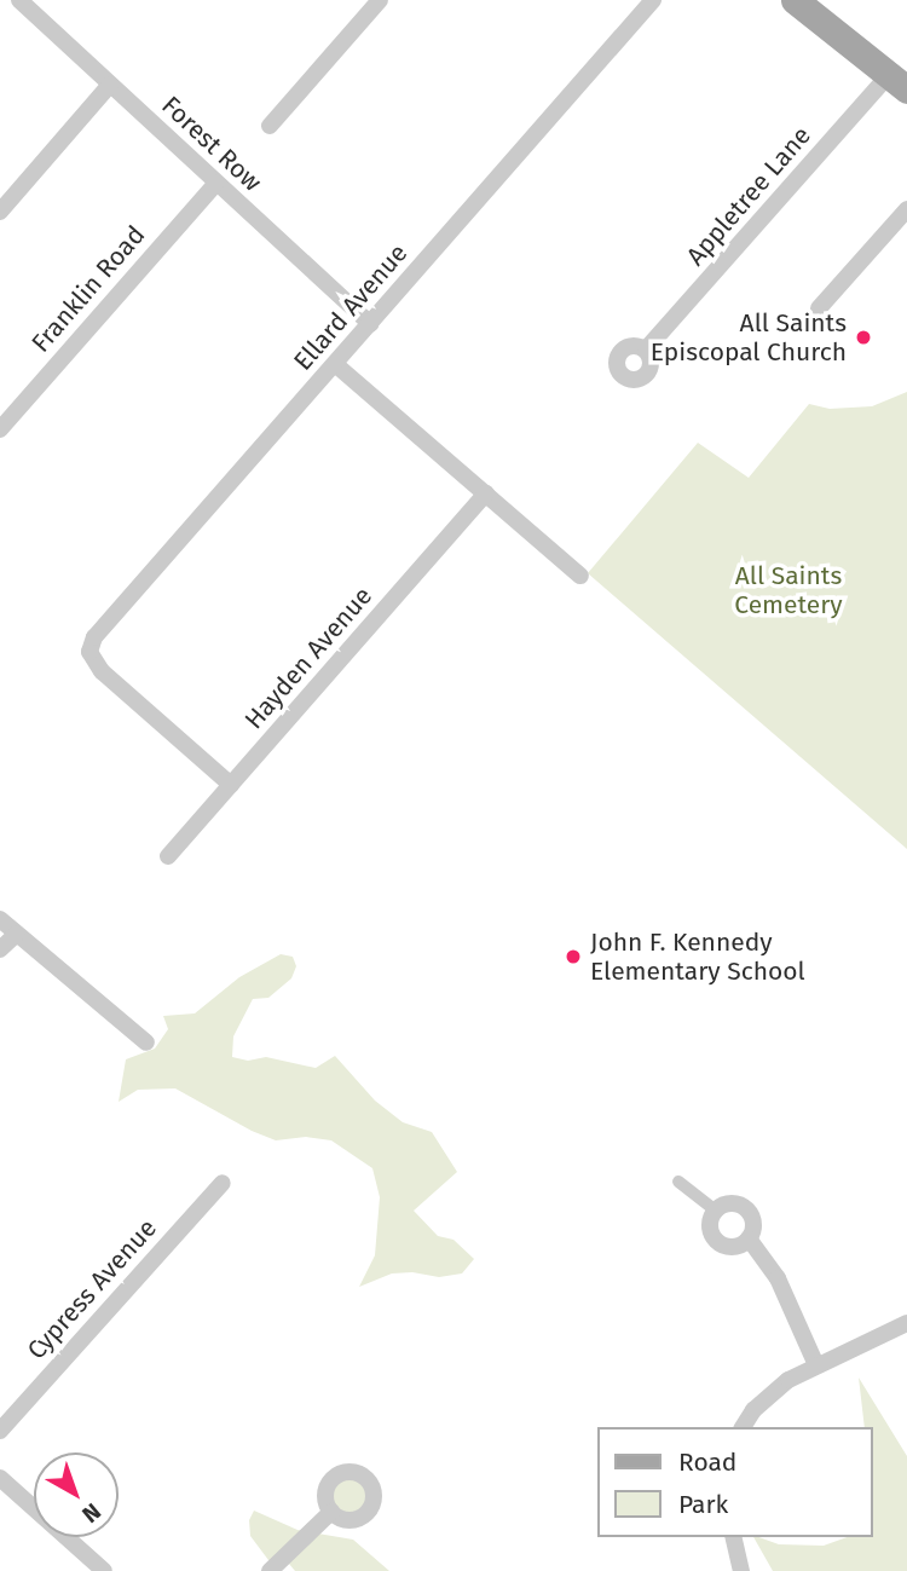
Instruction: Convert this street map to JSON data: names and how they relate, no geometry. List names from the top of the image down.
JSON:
{
  "streets": {
    "street": [
      "Forest Row",
      "Appletree Lane",
      "Franklin Road",
      "Ellard Avenue",
      "Hayden Avenue",
      "Cypress Avenue"
    ]
  },
  "crossings": [
    ["Forest Row", "Franklin Road"],
    ["Forest Row", "Ellard Avenue"],
    ["Ellard Avenue", "Hayden Avenue"]
  ],
  "parks": ["All Saints Cemetery"],
  "places": ["All Saints Episcopal Church", "John F. Kennedy Elementary School"],
  "legend": ["Road", "Park"],
  "north": "bottom right"
}
